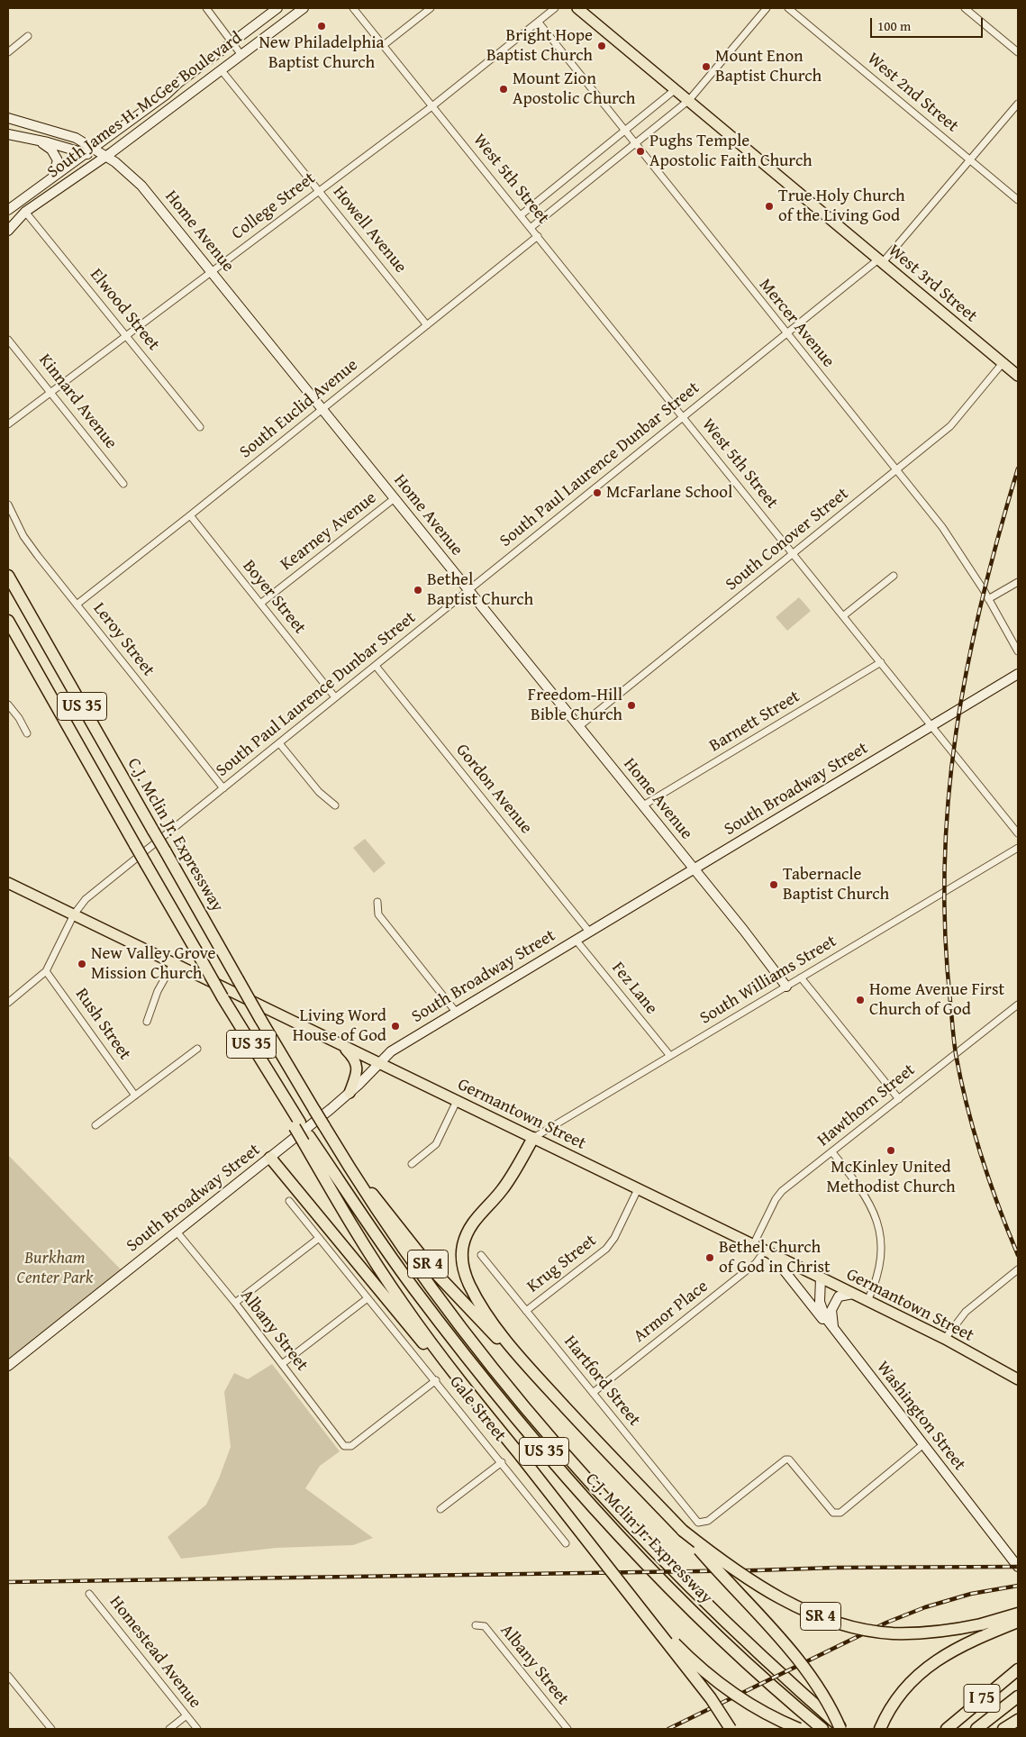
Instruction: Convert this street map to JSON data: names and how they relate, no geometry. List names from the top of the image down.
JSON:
{
  "streets": {
    "highway": [
      "US 35",
      "C.J. Mclin Jr. Expressway",
      "SR 4",
      "I 75"
    ],
    "main road": ["West 3rd Street", "Germantown Street"],
    "street": [
      "West 2nd Street",
      "South James H. McGee Boulevard",
      "West 5th Street",
      "College Street",
      "Howell Avenue",
      "Home Avenue",
      "Elwood Street",
      "Mercer Avenue",
      "Kinnard Avenue",
      "South Euclid Avenue",
      "South Paul Laurence Dunbar Street",
      "Kearney Avenue",
      "South Conover Street",
      "Boyer Street",
      "Leroy Street",
      "Barnett Street",
      "Gordon Avenue",
      "South Broadway Street",
      "South Williams Street",
      "Fez Lane",
      "Rush Street",
      "Hawthorn Street",
      "Krug Street",
      "Armor Place",
      "Albany Street",
      "Hartford Street",
      "Gale Street",
      "Washington Street",
      "Homestead Avenue"
    ]
  },
  "crossings": [
    ["West 2nd Street", "South Paul Laurence Dunbar Street"],
    ["South James H. McGee Boulevard", "Howell Avenue"],
    ["South James H. McGee Boulevard", "Home Avenue"],
    ["South James H. McGee Boulevard", "Elwood Street"],
    ["West 5th Street", "College Street"],
    ["West 5th Street", "South Euclid Avenue"],
    ["West 5th Street", "South Paul Laurence Dunbar Street"],
    ["West 5th Street", "South Conover Street"],
    ["West 5th Street", "Barnett Street"],
    ["West 5th Street", "South Broadway Street"],
    ["College Street", "Howell Avenue"],
    ["College Street", "Home Avenue"],
    ["College Street", "Elwood Street"],
    ["College Street", "Mercer Avenue"],
    ["College Street", "Kinnard Avenue"],
    ["Howell Avenue", "South Euclid Avenue"],
    ["Home Avenue", "South Euclid Avenue"],
    ["Home Avenue", "South Paul Laurence Dunbar Street"],
    ["Home Avenue", "Kearney Avenue"],
    ["Home Avenue", "South Conover Street"],
    ["Home Avenue", "Barnett Street"],
    ["Home Avenue", "South Broadway Street"],
    ["Home Avenue", "South Williams Street"],
    ["West 3rd Street", "South Paul Laurence Dunbar Street"],
    ["West 3rd Street", "South Conover Street"],
    ["Mercer Avenue", "South Paul Laurence Dunbar Street"],
    ["Mercer Avenue", "South Conover Street"],
    ["South Euclid Avenue", "Boyer Street"],
    ["South Euclid Avenue", "Leroy Street"],
    ["South Paul Laurence Dunbar Street", "Boyer Street"],
    ["South Paul Laurence Dunbar Street", "Leroy Street"],
    ["South Paul Laurence Dunbar Street", "Gordon Avenue"],
    ["South Paul Laurence Dunbar Street", "Rush Street"],
    ["South Paul Laurence Dunbar Street", "Germantown Street"],
    ["Kearney Avenue", "Boyer Street"],
    ["US 35", "C.J. Mclin Jr. Expressway"],
    ["US 35", "SR 4"],
    ["Gordon Avenue", "South Broadway Street"],
    ["South Broadway Street", "Fez Lane"],
    ["South Broadway Street", "Germantown Street"],
    ["South Broadway Street", "Albany Street"],
    ["C.J. Mclin Jr. Expressway", "SR 4"],
    ["South Williams Street", "Fez Lane"],
    ["South Williams Street", "Germantown Street"],
    ["Hawthorn Street", "Germantown Street"],
    ["Germantown Street", "Krug Street"],
    ["Germantown Street", "Armor Place"],
    ["Germantown Street", "Washington Street"],
    ["Krug Street", "Hartford Street"],
    ["Armor Place", "Hartford Street"],
    ["Albany Street", "Gale Street"],
    ["Hartford Street", "Washington Street"]
  ],
  "parks": ["Burkham Center Park"],
  "places": [
    "New Philadelphia Baptist Church",
    "Bright Hope Baptist Church",
    "Mount Enon Baptist Church",
    "Mount Zion Apostolic Church",
    "Pughs Temple Apostolic Faith Church",
    "True Holy Church of the Living God",
    "McFarlane School",
    "Bethel Baptist Church",
    "Freedom-Hill Bible Church",
    "Tabernacle Baptist Church",
    "New Valley Grove Mission Church",
    "Home Avenue First Church of God",
    "Living Word House of God",
    "McKinley United Methodist Church",
    "Bethel Church of God in Christ"
  ],
  "scale_bar": "100 m"
}
